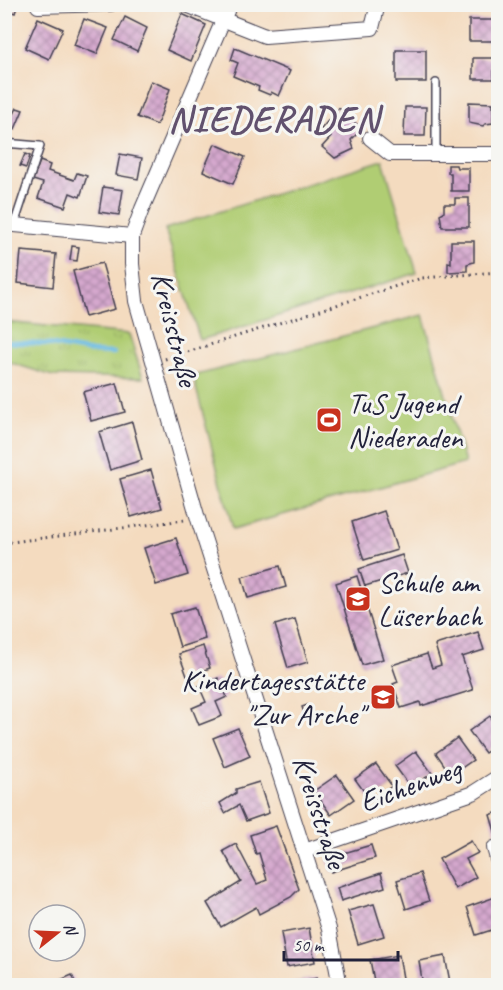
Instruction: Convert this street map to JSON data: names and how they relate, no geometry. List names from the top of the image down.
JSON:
{
  "streets": {
    "street": ["Kreisstraße", "Eichenweg"]
  },
  "crossings": [
    ["Kreisstraße", "Eichenweg"]
  ],
  "districts": ["NIEDERADEN"],
  "places": {
    "sports": ["TuS Jugend Niederaden"],
    "school or university": ["Schule am Lüserbach", "Kindertagesstätte \"Zur Arche\""]
  },
  "scale_bar": "50 m",
  "north": "right"
}
